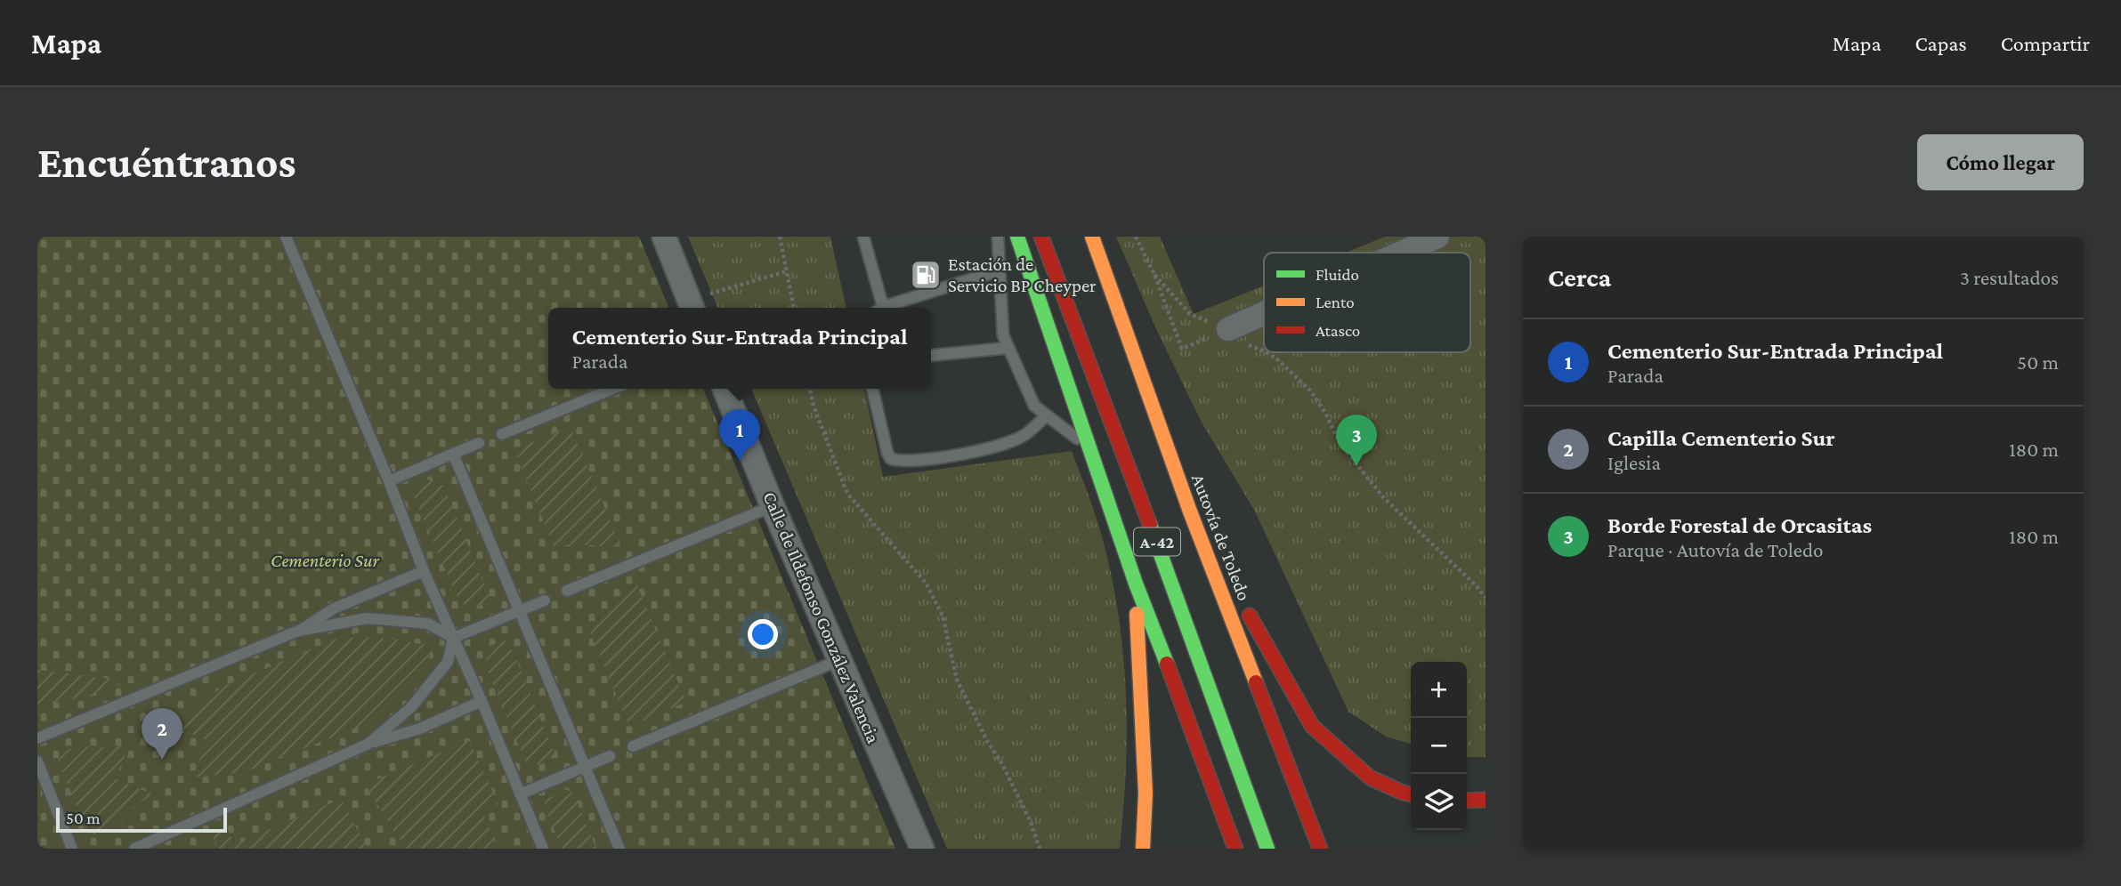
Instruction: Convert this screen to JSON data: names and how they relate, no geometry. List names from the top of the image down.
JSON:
{
  "streets": {
    "highway": ["Autovía de Toledo", "A-42"],
    "street": ["Calle de Ildefonso González Valencia"]
  },
  "parks": ["Cementerio Sur"],
  "places": {
    "fuel station": ["Estación de Servicio BP Cheyper"]
  },
  "legend": ["Fluido", "Lento", "Atasco"],
  "scale_bar": "50 m",
  "page": {
    "header": "Mapa",
    "nav": ["Mapa", "Capas", "Compartir"],
    "buttons": "Cómo llegar",
    "title": "Encuéntranos",
    "heading": ["Cerca", "3 resultados"],
    "popup": ["Cementerio Sur-Entrada Principal", "Parada"],
    "list": [
      {
        "mark": "1",
        "name": "Cementerio Sur-Entrada Principal",
        "note": "Parada",
        "value": "50 m"
      },
      {
        "mark": "2",
        "name": "Capilla Cementerio Sur",
        "note": "Iglesia",
        "value": "180 m"
      },
      {
        "mark": "3",
        "name": "Borde Forestal de Orcasitas",
        "note": "Parque · Autovía de Toledo",
        "value": "180 m"
      }
    ],
    "pins": ["1", "3", "2"],
    "map_buttons": ["+", "−"],
    "scale": "50 m"
  }
}
